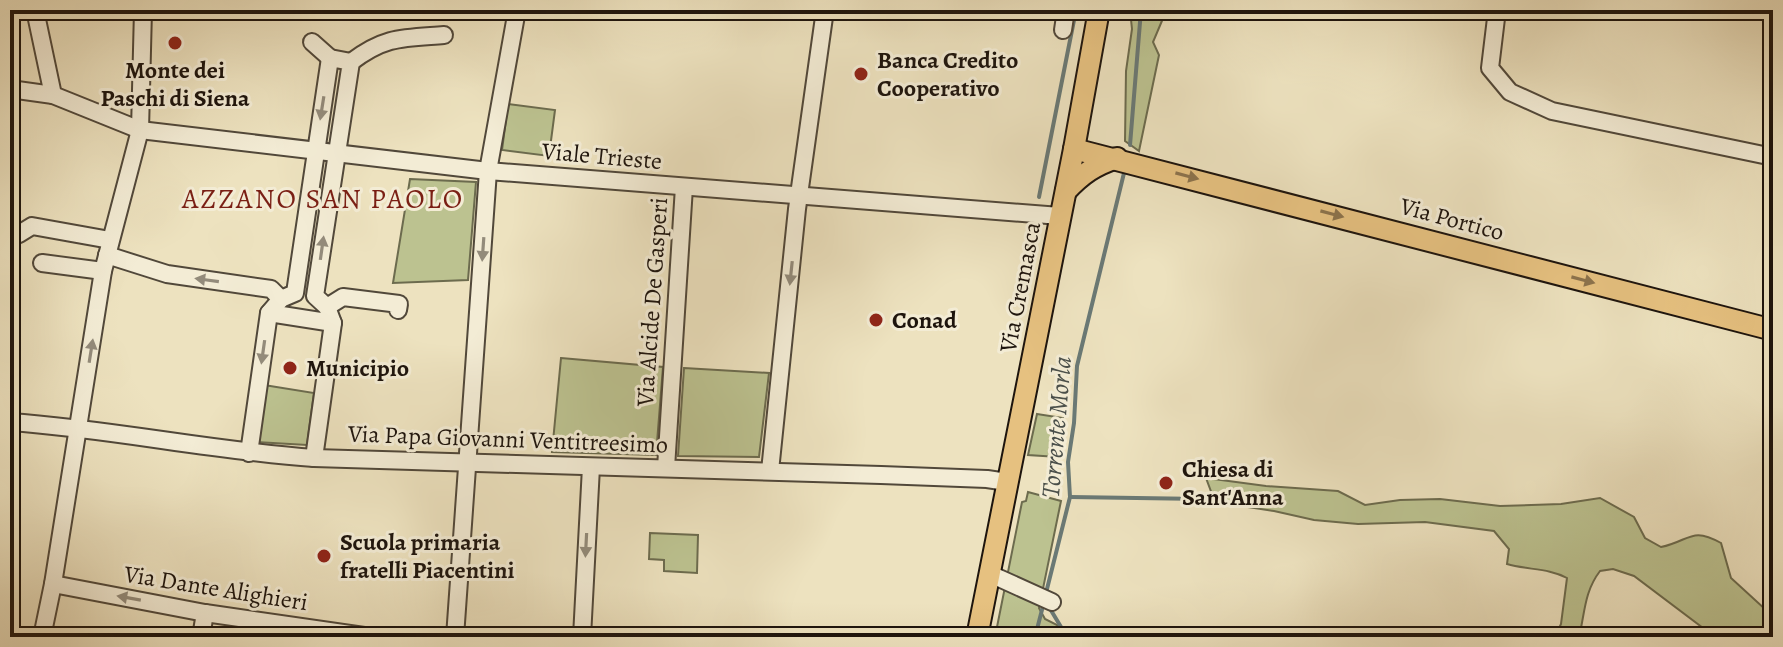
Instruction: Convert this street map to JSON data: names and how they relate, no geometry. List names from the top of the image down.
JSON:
{
  "streets": {
    "main road": ["Via Portico", "Via Cremasca"],
    "street": [
      "Viale Trieste",
      "Via Alcide De Gasperi",
      "Via Papa Giovanni Ventitreesimo",
      "Via Dante Alighieri"
    ]
  },
  "crossings": [
    ["Viale Trieste", "Via Cremasca"],
    ["Viale Trieste", "Via Alcide De Gasperi"],
    ["Via Portico", "Via Cremasca"],
    ["Via Cremasca", "Via Papa Giovanni Ventitreesimo"],
    ["Via Alcide De Gasperi", "Via Papa Giovanni Ventitreesimo"]
  ],
  "one_way": ["Via Portico", "Via Dante Alighieri"],
  "districts": ["AZZANO SAN PAOLO"],
  "water": ["Torrente Morla"],
  "places": [
    "Monte dei Paschi di Siena",
    "Banca Credito Cooperativo",
    "Conad",
    "Municipio",
    "Chiesa di Sant'Anna",
    "Scuola primaria fratelli Piacentini"
  ]
}
